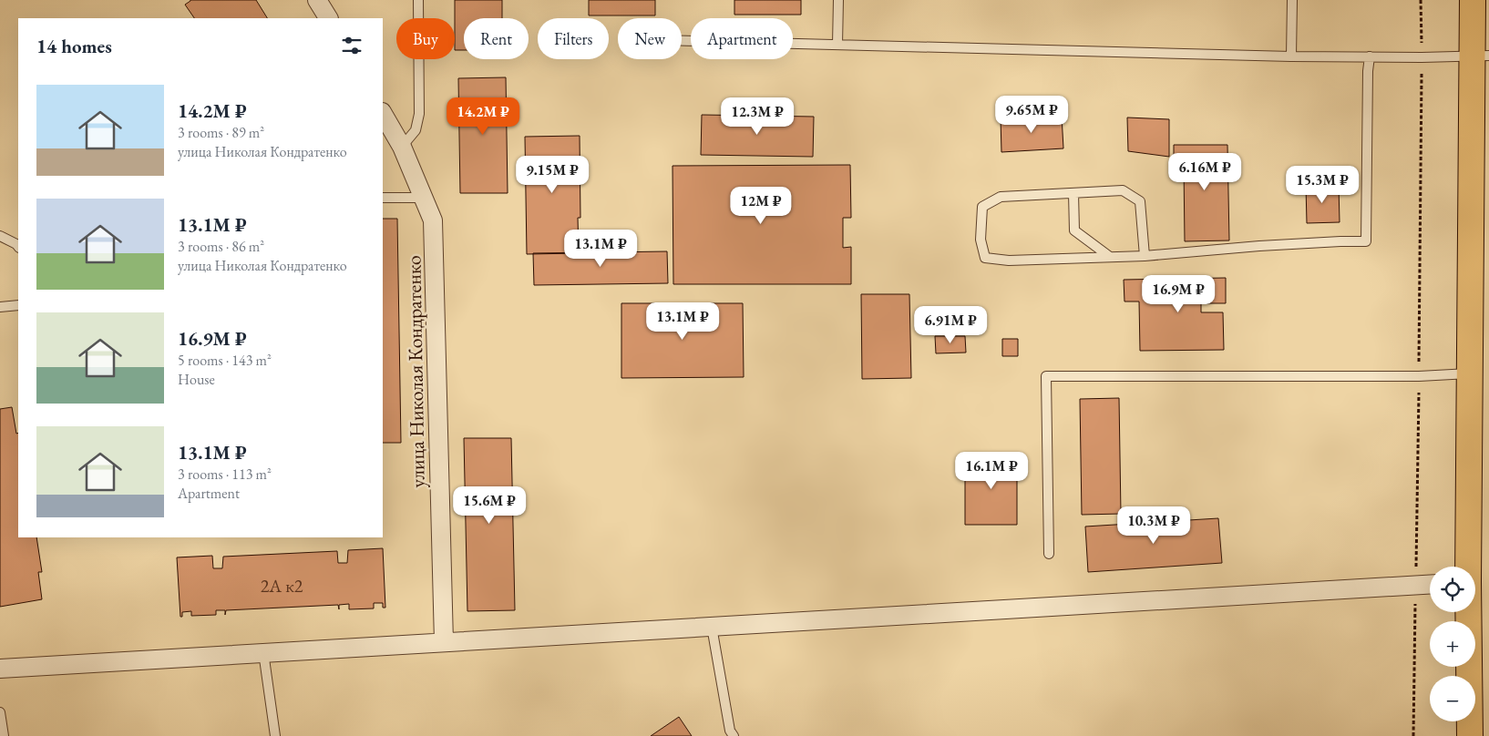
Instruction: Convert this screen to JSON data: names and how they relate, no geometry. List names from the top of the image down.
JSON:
{
  "streets": {
    "street": ["улица Николая Кондратенко"]
  },
  "house_numbers": ["2А к2"],
  "page": {
    "chip": [
      "Buy",
      "Rent",
      "Filters",
      "New",
      "Apartment"
    ],
    "heading": "14 homes",
    "list": [
      {
        "name": "14.2M ₽",
        "note": "3 rooms · 89 m² · улица Николая Кондратенко"
      },
      {
        "name": "13.1M ₽",
        "note": "3 rooms · 86 m² · улица Николая Кондратенко"
      },
      {
        "name": "16.9M ₽",
        "note": "5 rooms · 143 m² · House"
      },
      {
        "name": "13.1M ₽",
        "note": "3 rooms · 113 m² · Apartment"
      }
    ],
    "price": [
      "9.65M ₽",
      "14.2M ₽",
      "12.3M ₽",
      "6.16M ₽",
      "9.15M ₽",
      "15.3M ₽",
      "12M ₽",
      "13.1M ₽",
      "16.9M ₽",
      "13.1M ₽",
      "6.91M ₽",
      "16.1M ₽",
      "15.6M ₽",
      "10.3M ₽"
    ],
    "map_buttons": ["+", "−"]
  }
}
